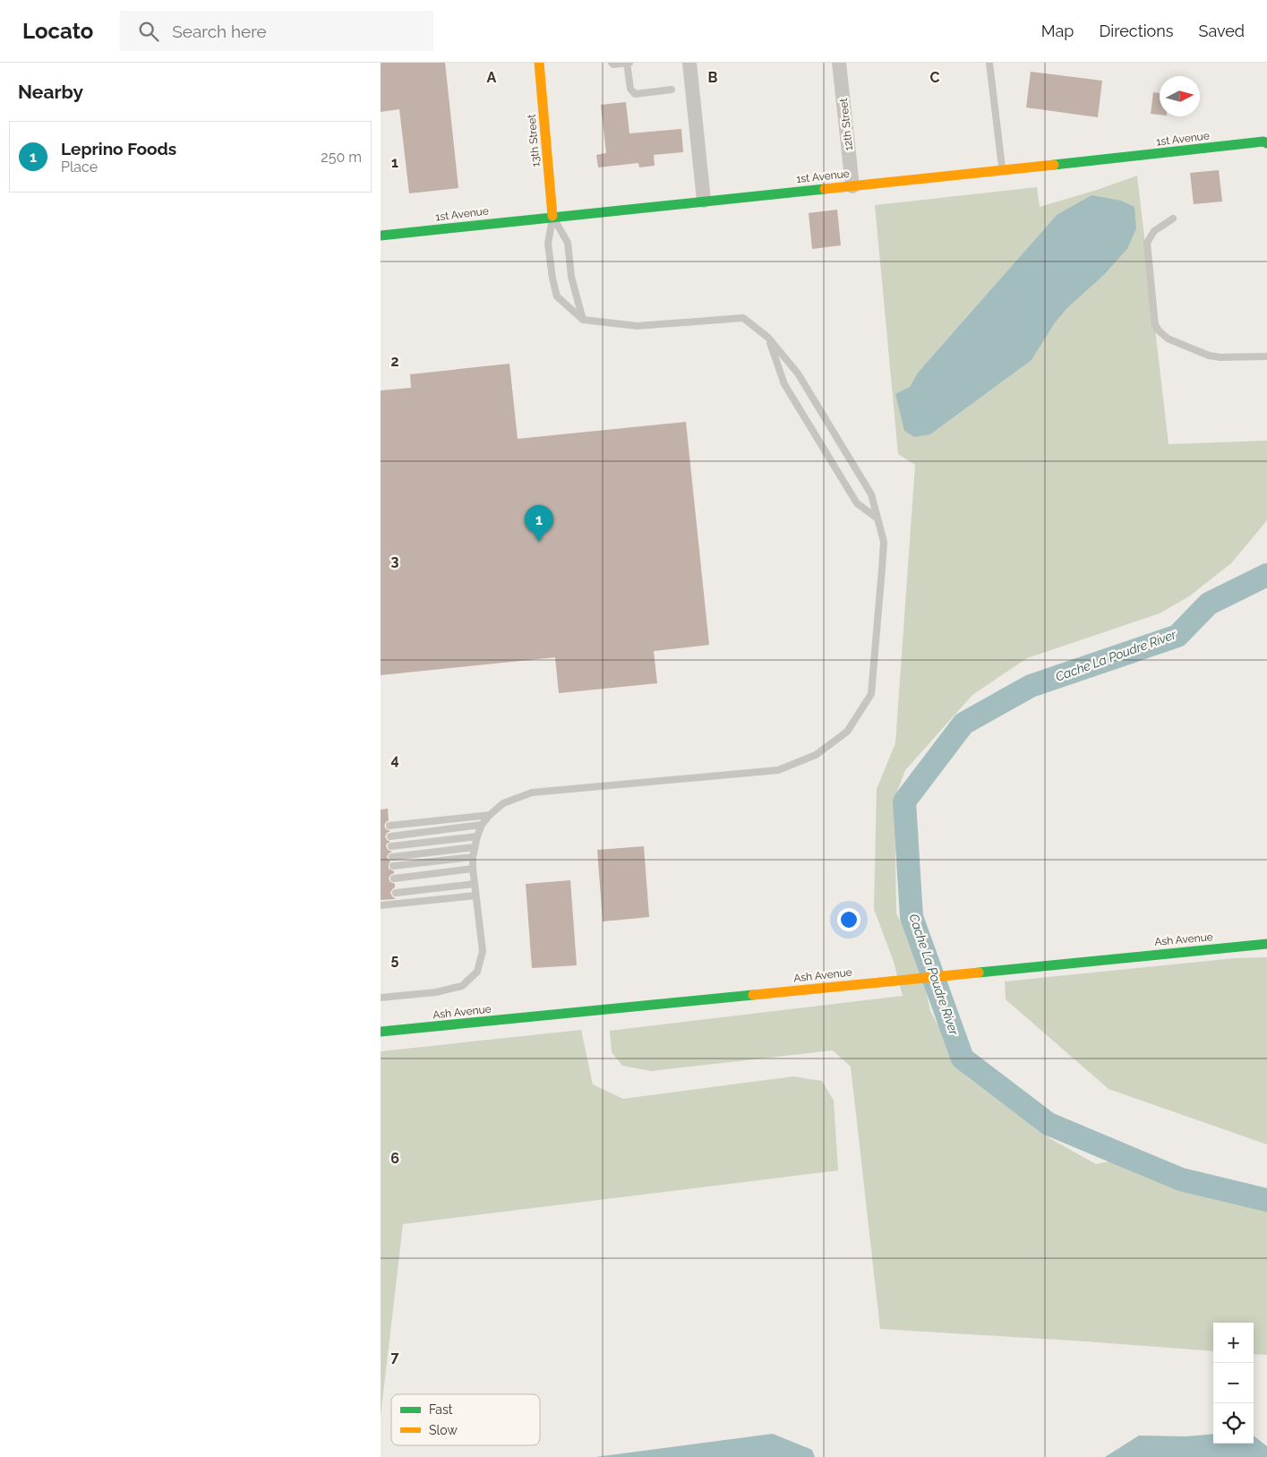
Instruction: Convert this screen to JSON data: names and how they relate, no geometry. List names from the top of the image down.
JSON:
{
  "streets": {
    "street": [
      "12th Street",
      "1st Avenue",
      "13th Street",
      "Ash Avenue"
    ]
  },
  "crossings": [
    ["12th Street", "1st Avenue"],
    ["1st Avenue", "13th Street"]
  ],
  "water": ["Cache La Poudre River"],
  "legend": ["Fast", "Slow"],
  "north": "right",
  "page": {
    "header": "Locato",
    "search": "Search here",
    "nav": ["Map", "Directions", "Saved"],
    "heading": "Nearby",
    "list": [
      {
        "mark": "1",
        "name": "Leprino Foods",
        "note": "Place",
        "value": "250 m"
      }
    ],
    "pins": "1",
    "map_buttons": ["+", "−"]
  },
  "grid": {
    "columns": ["A", "B", "C"],
    "rows": [
      "1",
      "2",
      "3",
      "4",
      "5",
      "6",
      "7"
    ]
  }
}
